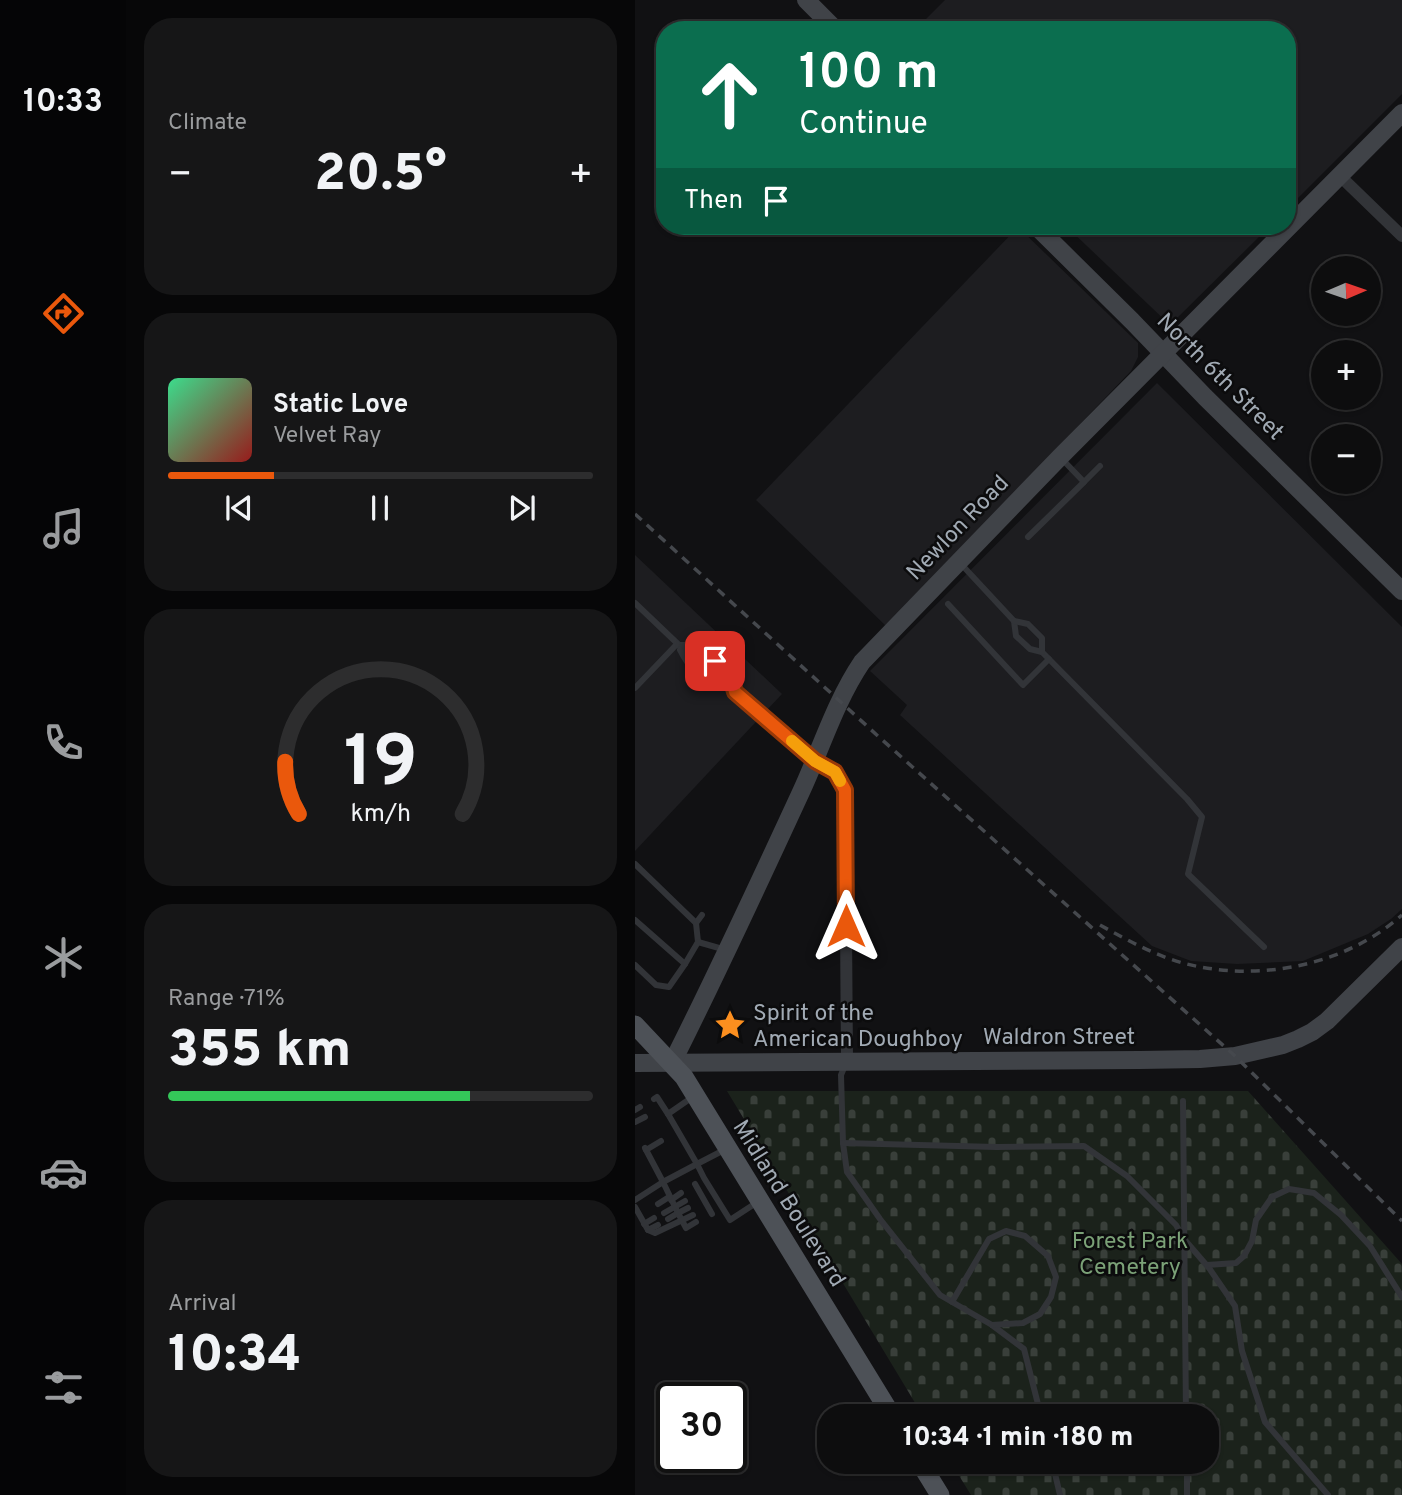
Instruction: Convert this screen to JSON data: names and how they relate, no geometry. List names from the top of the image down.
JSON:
{
  "streets": {
    "main road": ["Midland Boulevard"],
    "street": ["North 6th Street", "Newlon Road", "Waldron Street"]
  },
  "crossings": [
    ["North 6th Street", "Newlon Road"],
    ["Newlon Road", "Waldron Street"],
    ["Newlon Road", "Midland Boulevard"],
    ["Waldron Street", "Midland Boulevard"]
  ],
  "parks": ["Forest Park Cemetery"],
  "places": {
    "place": ["Spirit of the American Doughboy"]
  },
  "north": "right",
  "page": {
    "tabs": "10:33",
    "tile": [
      "Climate",
      ["Range · 71%", "355 km"],
      ["Arrival", "10:34"]
    ],
    "turn": ["100 m", "Continue"],
    "heat": ["−", "20.5°", "+"],
    "then": "Then",
    "map_buttons": ["+", "−"],
    "song": ["Static Love", "Velvet Ray"],
    "limit": "30",
    "trip": "10:34 · 1 min · 180 m",
    "gauge": ["19", "km/h"]
  }
}
